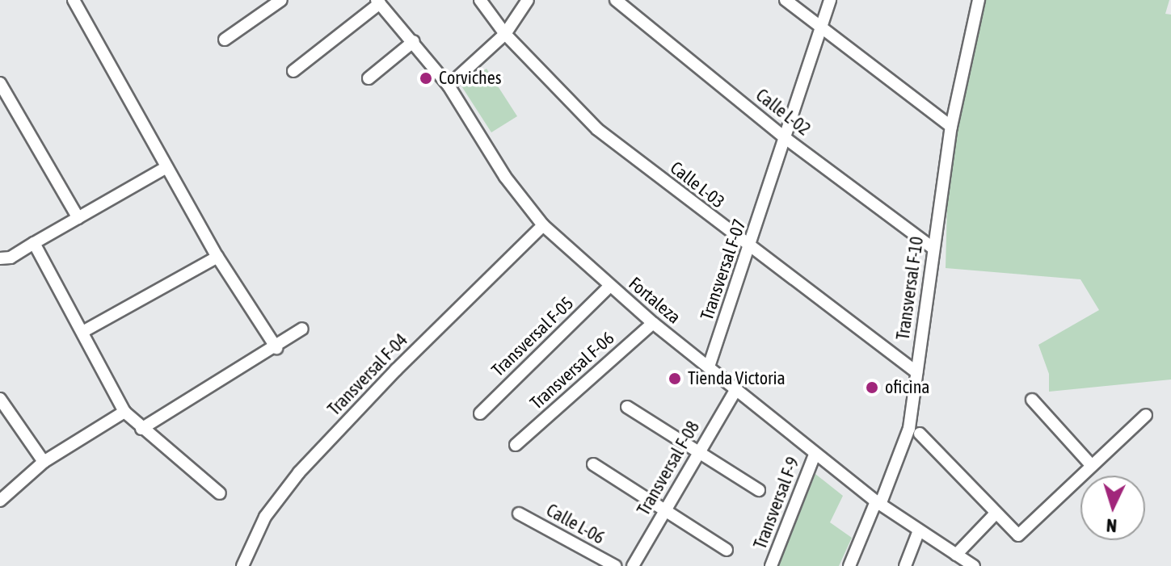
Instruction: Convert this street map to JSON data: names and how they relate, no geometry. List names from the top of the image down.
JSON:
{
  "streets": {
    "street": [
      "Calle L-02",
      "Calle L-03",
      "Transversal F-07",
      "Transversal F-10",
      "Fortaleza",
      "Transversal F-05",
      "Transversal F-06",
      "Transversal F-04",
      "Transversal F-08",
      "Transversal F-9",
      "Calle L-06"
    ]
  },
  "crossings": [
    ["Calle L-02", "Transversal F-07"],
    ["Calle L-02", "Transversal F-10"],
    ["Calle L-03", "Transversal F-07"],
    ["Calle L-03", "Transversal F-10"],
    ["Transversal F-07", "Fortaleza"],
    ["Transversal F-10", "Fortaleza"],
    ["Fortaleza", "Transversal F-05"],
    ["Fortaleza", "Transversal F-06"],
    ["Fortaleza", "Transversal F-04"],
    ["Fortaleza", "Transversal F-08"],
    ["Fortaleza", "Transversal F-9"]
  ],
  "places": ["Corviches", "Tienda Victoria", "oficina"],
  "north": "bottom"
}
